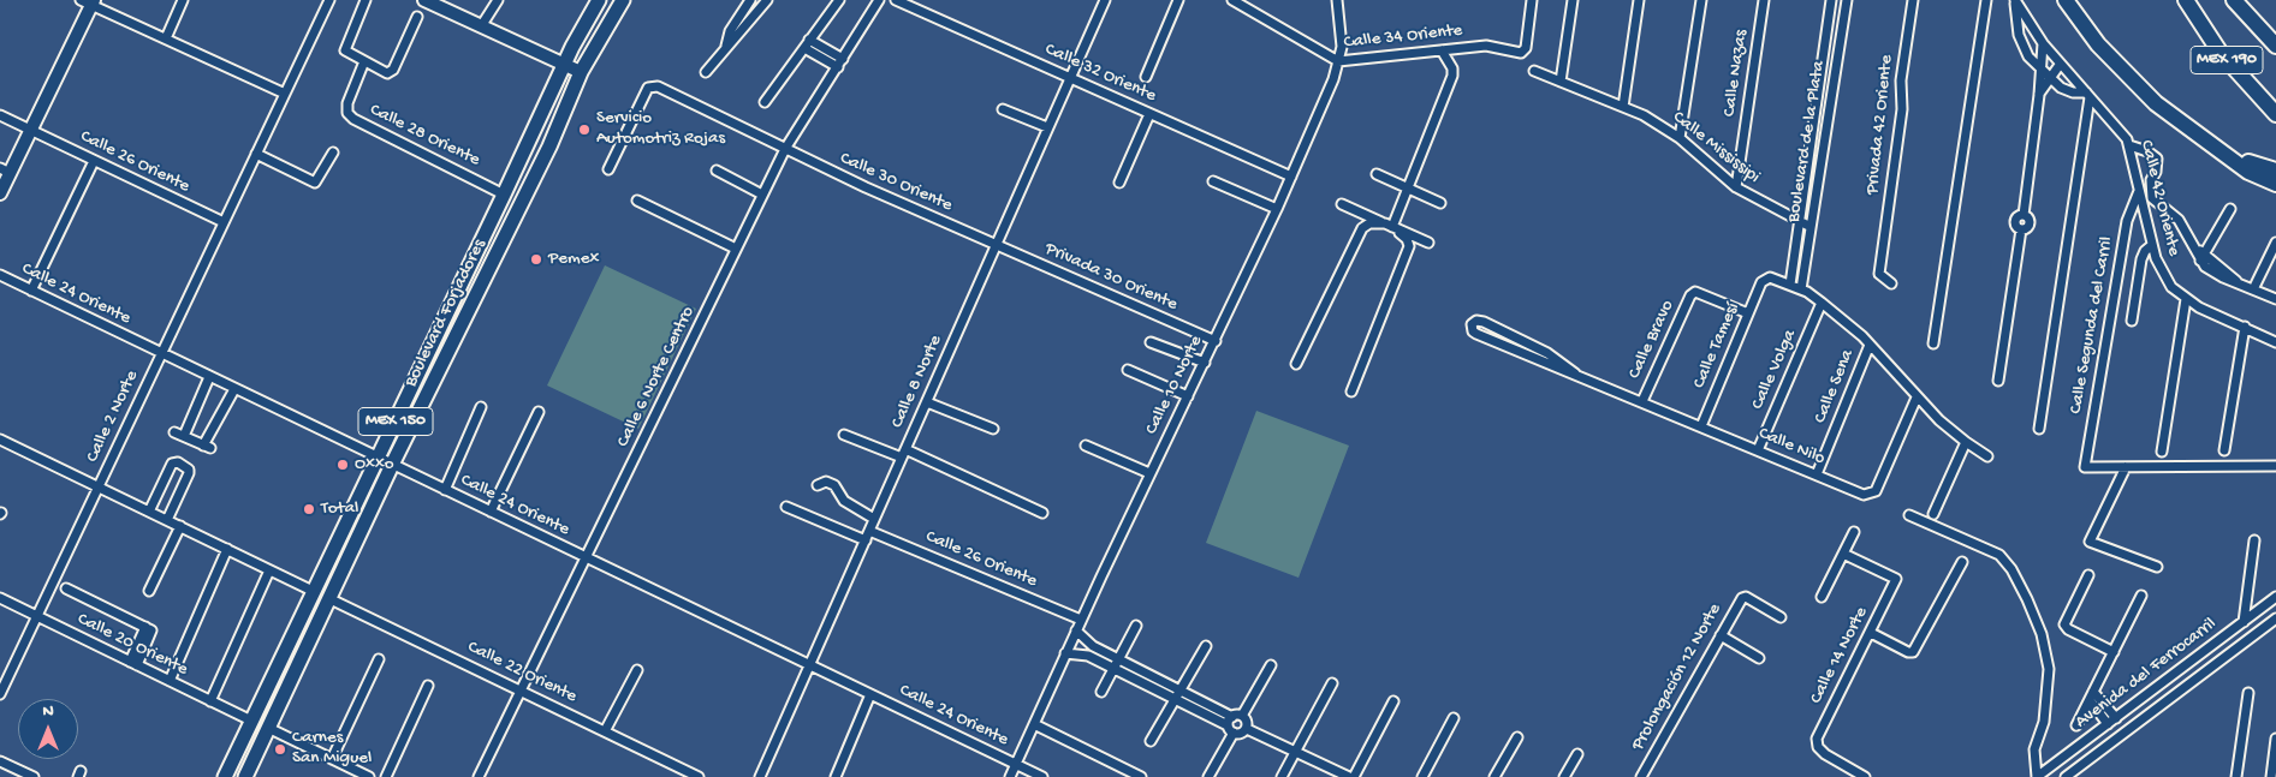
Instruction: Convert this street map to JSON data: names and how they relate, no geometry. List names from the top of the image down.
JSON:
{
  "streets": {
    "highway": ["MEX 190"],
    "main road": ["Boulevard Forjadores", "MEX 150"],
    "street": [
      "Calle 34 Oriente",
      "Calle 32 Oriente",
      "Calle Nazas",
      "Privada 42 Oriente",
      "Calle 28 Oriente",
      "Boulevard de la Plata",
      "Calle Mississipi",
      "Calle 26 Oriente",
      "Calle 30 Oriente",
      "Calle 42 Oriente",
      "Privada 30 Oriente",
      "Calle 24 Oriente",
      "Calle Segunda del Carril",
      "Calle Bravo",
      "Calle Tamesí",
      "Calle Volga",
      "Calle 6 Norte Centro",
      "Calle 8 Norte",
      "Calle 10 Norte",
      "Calle Sena",
      "Calle 2 Norte",
      "Calle Nilo",
      "Calle 20 Oriente",
      "Calle 14 Norte",
      "Calle 22 Oriente",
      "Avenida del Ferrocarril",
      "Prolongación 12 Norte"
    ]
  },
  "crossings": [
    ["Calle 34 Oriente", "Calle 10 Norte"],
    ["Calle 32 Oriente", "Calle 8 Norte"],
    ["Calle 32 Oriente", "Calle 10 Norte"],
    ["Calle Nazas", "Calle Mississipi"],
    ["Calle 28 Oriente", "Boulevard Forjadores"],
    ["Boulevard de la Plata", "Calle Mississipi"],
    ["Boulevard de la Plata", "Calle Tamesí"],
    ["Calle 26 Oriente", "Calle 8 Norte"],
    ["Calle 26 Oriente", "Calle 10 Norte"],
    ["Calle 26 Oriente", "Calle 2 Norte"],
    ["Calle 30 Oriente", "Privada 30 Oriente"],
    ["Calle 30 Oriente", "Calle 6 Norte Centro"],
    ["Calle 30 Oriente", "Calle 8 Norte"],
    ["Calle 42 Oriente", "Calle Segunda del Carril"],
    ["Privada 30 Oriente", "Calle 8 Norte"],
    ["Privada 30 Oriente", "Calle 10 Norte"],
    ["Calle 24 Oriente", "Boulevard Forjadores"],
    ["Calle 24 Oriente", "Calle 6 Norte Centro"],
    ["Calle 24 Oriente", "Calle 8 Norte"],
    ["Calle 24 Oriente", "Calle 10 Norte"],
    ["Calle 24 Oriente", "Calle 2 Norte"],
    ["Boulevard Forjadores", "Calle 20 Oriente"],
    ["Boulevard Forjadores", "Calle 22 Oriente"],
    ["Calle Bravo", "Calle Tamesí"],
    ["Calle Bravo", "Calle Nilo"],
    ["Calle Tamesí", "Calle Nilo"],
    ["Calle Volga", "Calle Nilo"],
    ["Calle 6 Norte Centro", "Calle 22 Oriente"],
    ["Calle Sena", "Calle Nilo"],
    ["Calle 2 Norte", "Calle 20 Oriente"]
  ],
  "places": [
    "Servicio Automotriz Rojas",
    "Pemex",
    "Oxxo",
    "Total",
    "Carnes San Miguel"
  ],
  "north": "top"
}
